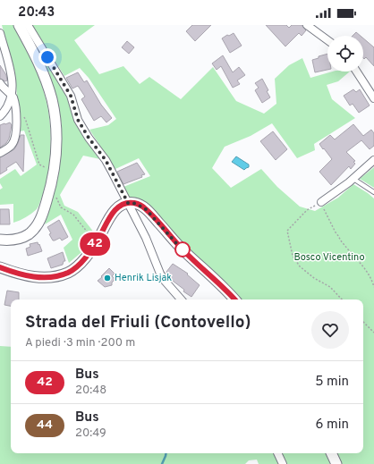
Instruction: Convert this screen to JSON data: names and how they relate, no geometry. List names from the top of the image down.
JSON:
{
  "parks": ["Bosco Vicentino"],
  "places": ["Henrik Lisjak"],
  "lines": ["bus line 42"],
  "page": {
    "status": "20:43",
    "on_map": "42",
    "heading": ["Strada del Friuli (Contovello)", "A piedi · 3 min · 200 m"],
    "list": [
      {
        "mark": "42",
        "name": "Bus",
        "note": "20:48",
        "value": "5 min"
      },
      {
        "mark": "44",
        "name": "Bus",
        "note": "20:49",
        "value": "6 min"
      }
    ]
  }
}
